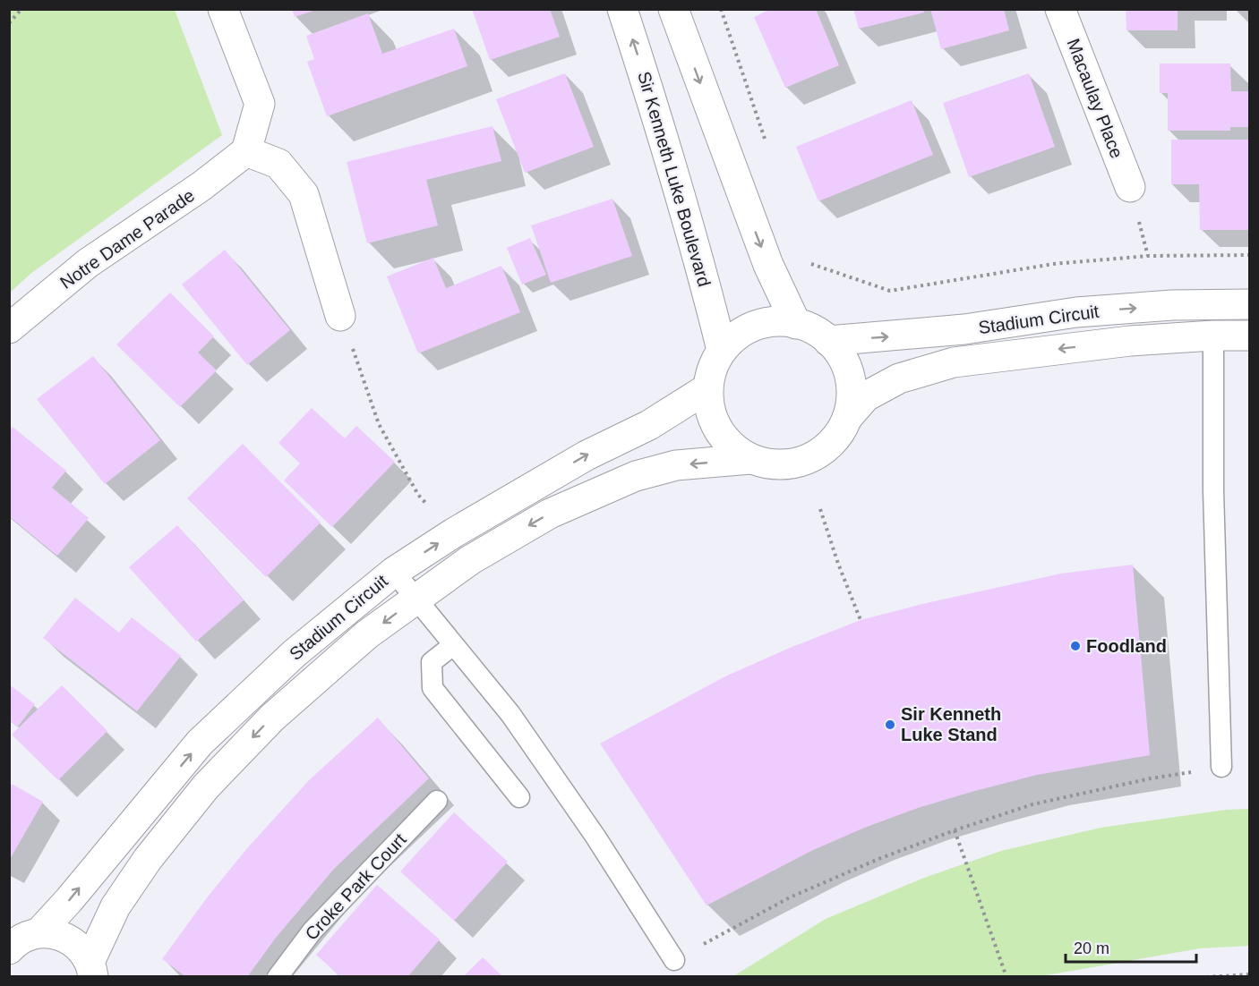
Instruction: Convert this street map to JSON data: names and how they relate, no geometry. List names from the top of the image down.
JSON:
{
  "streets": {
    "street": [
      "Macaulay Place",
      "Sir Kenneth Luke Boulevard",
      "Notre Dame Parade",
      "Stadium Circuit"
    ],
    "lane": ["Croke Park Court"]
  },
  "crossings": [
    ["Sir Kenneth Luke Boulevard", "Stadium Circuit"]
  ],
  "places": ["Foodland", "Sir Kenneth Luke Stand"],
  "scale_bar": "20 m"
}
